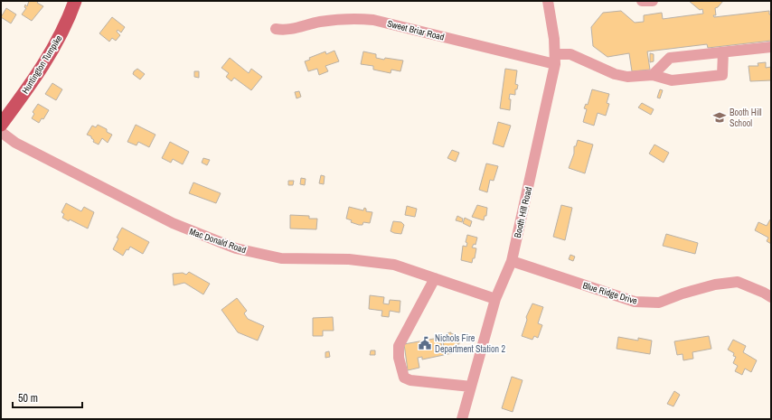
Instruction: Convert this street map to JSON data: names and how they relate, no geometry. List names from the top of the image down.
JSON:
{
  "streets": {
    "main road": ["Huntington Turnpike"],
    "street": [
      "Sweet Briar Road",
      "Booth Hill Road",
      "Mac Donald Road",
      "Blue Ridge Drive"
    ]
  },
  "crossings": [
    ["Sweet Briar Road", "Booth Hill Road"],
    ["Booth Hill Road", "Mac Donald Road"],
    ["Booth Hill Road", "Blue Ridge Drive"]
  ],
  "places": {
    "school or university": ["Booth Hill School"],
    "public building": ["Nichols Fire Department Station 2"]
  },
  "scale_bar": "50 m"
}
